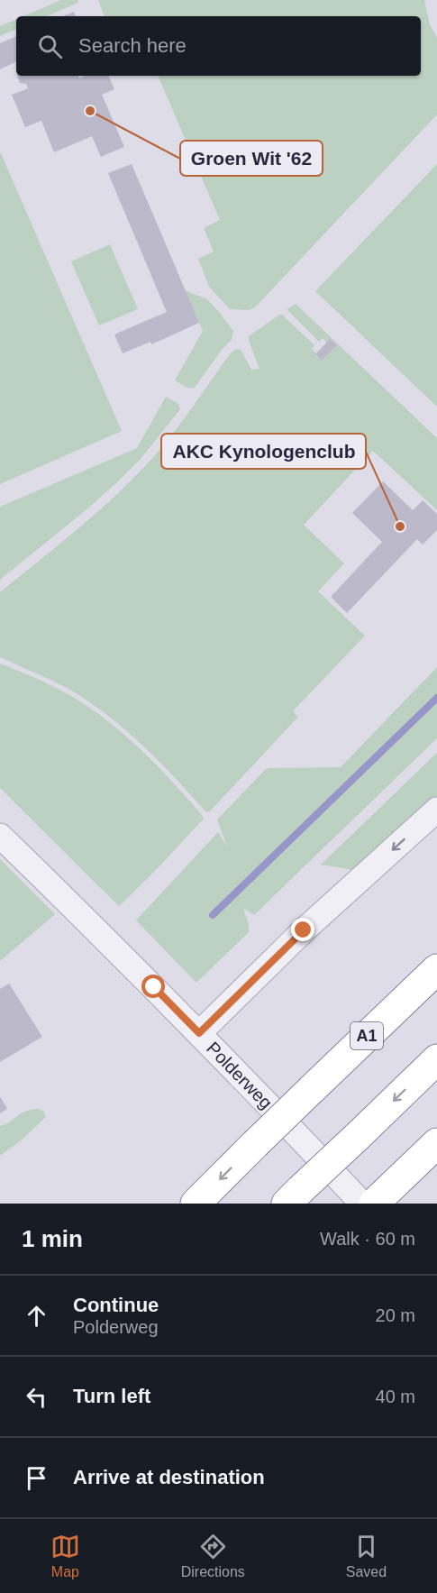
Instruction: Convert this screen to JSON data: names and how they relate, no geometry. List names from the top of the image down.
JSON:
{
  "streets": {
    "highway": ["A1"],
    "street": ["Polderweg"]
  },
  "places": ["Groen Wit '62", "AKC Kynologenclub"],
  "page": {
    "search": "Search here",
    "heading": ["1 min", "Walk · 60 m"],
    "list": [
      ["Continue", "Polderweg", "20 m"],
      ["Turn left", "40 m"],
      "Arrive at destination"
    ],
    "nav": ["Map", "Directions", "Saved"]
  }
}
